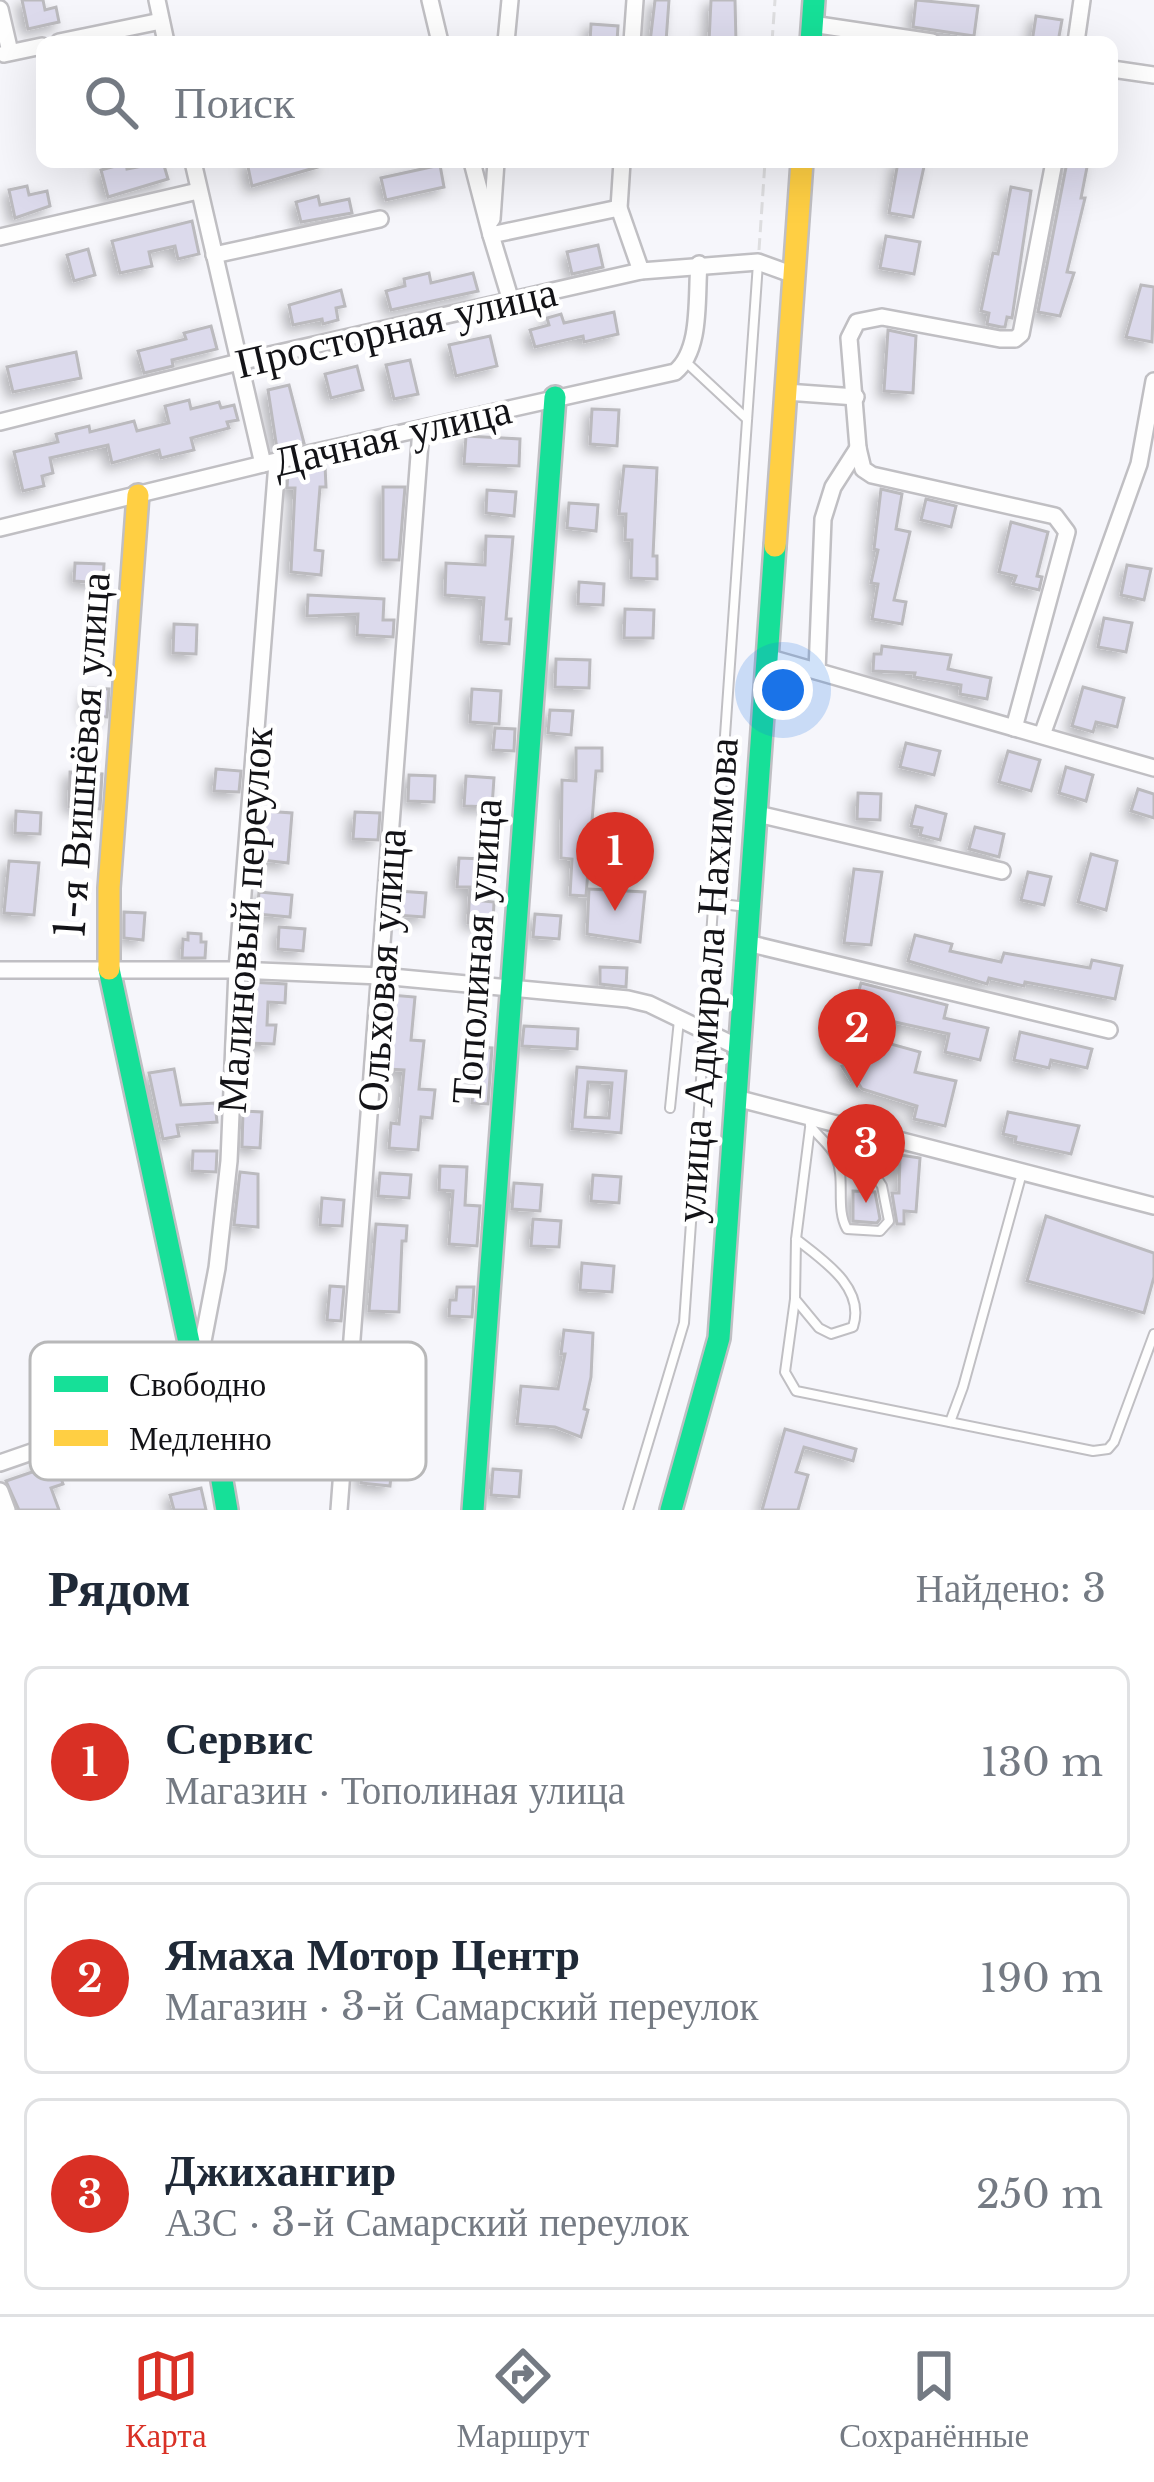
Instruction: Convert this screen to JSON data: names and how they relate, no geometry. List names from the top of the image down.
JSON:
{
  "streets": {
    "street": [
      "Просторная улица",
      "Дачная улица",
      "1-я Вишнёвая улица",
      "Малиновый переулок",
      "Тополиная улица",
      "Ольховая улица",
      "улица Адмирала Нахимова"
    ]
  },
  "crossings": [
    ["Просторная улица", "Малиновый переулок"],
    ["Просторная улица", "улица Адмирала Нахимова"],
    ["Дачная улица", "1-я Вишнёвая улица"],
    ["Дачная улица", "Малиновый переулок"],
    ["Дачная улица", "Тополиная улица"],
    ["Дачная улица", "Ольховая улица"]
  ],
  "legend": ["Свободно", "Медленно"],
  "page": {
    "search": "Поиск",
    "pins": ["1", "2", "3"],
    "heading": ["Рядом", "Найдено: 3"],
    "list": [
      {
        "mark": "1",
        "name": "Сервис",
        "note": "Магазин · Тополиная улица",
        "value": "130 m"
      },
      {
        "mark": "2",
        "name": "Ямаха Мотор Центр",
        "note": "Магазин · 3-й Самарский переулок",
        "value": "190 m"
      },
      {
        "mark": "3",
        "name": "Джихангир",
        "note": "АЗС · 3-й Самарский переулок",
        "value": "250 m"
      }
    ],
    "nav": ["Карта", "Маршрут", "Сохранённые"]
  }
}
